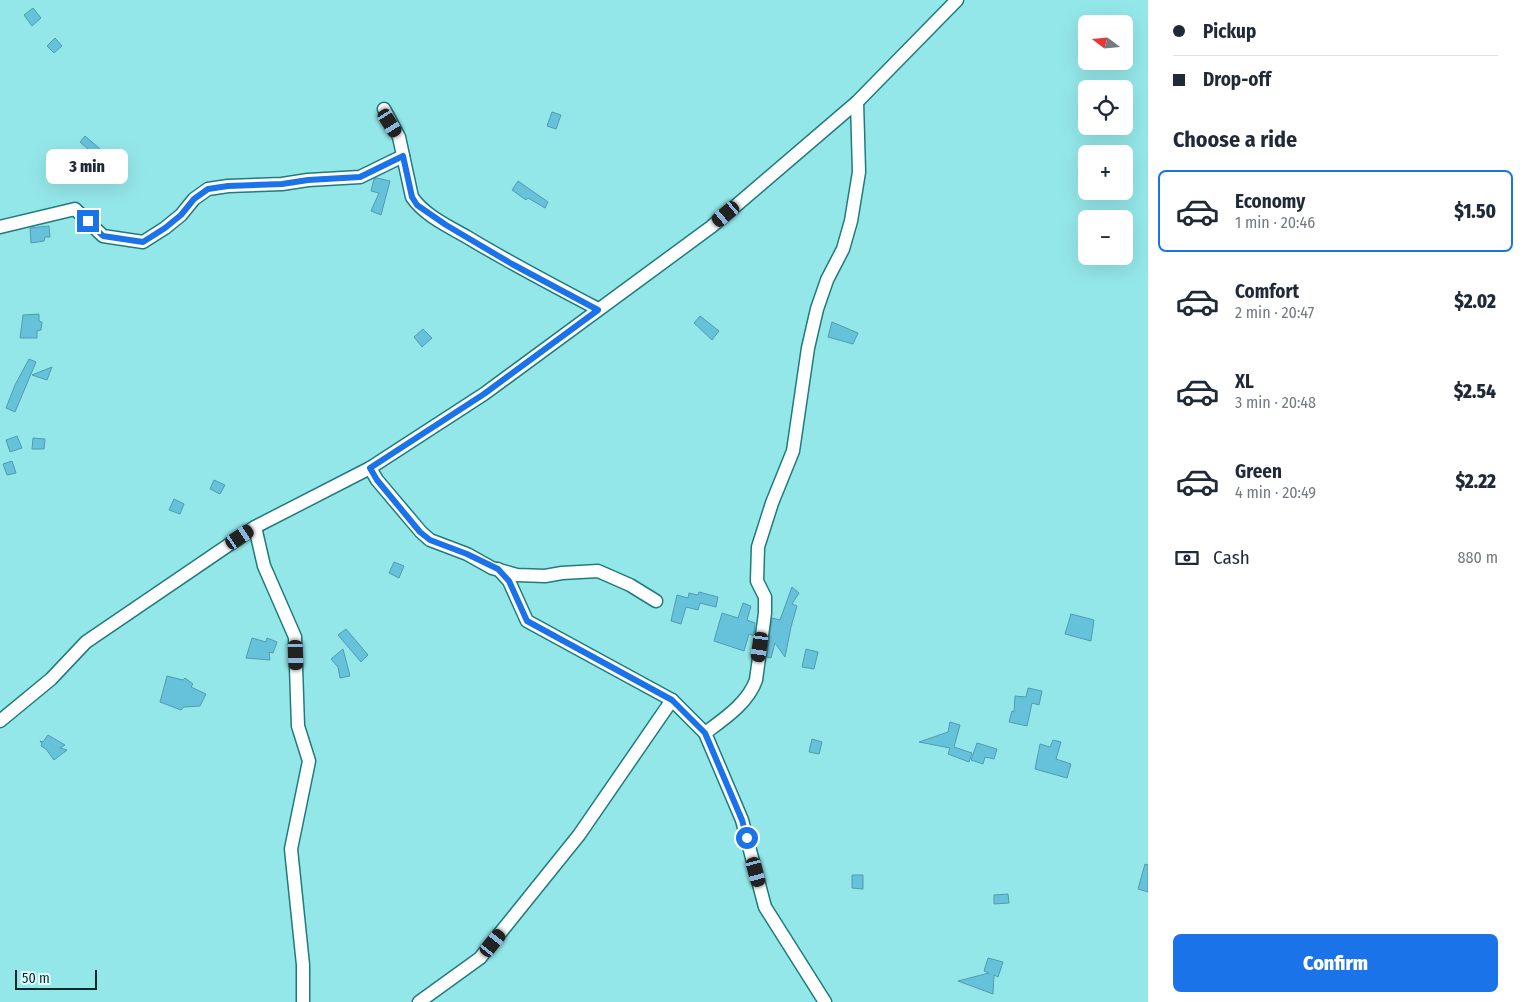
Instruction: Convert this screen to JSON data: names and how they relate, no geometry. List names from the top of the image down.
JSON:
{
  "scale_bar": "50 m",
  "north": "left",
  "page": {
    "banner": ["Pickup", "Drop-off"],
    "map_buttons": ["+", "−"],
    "heading": "Choose a ride",
    "bubble": "3 min",
    "list": [
      {
        "name": "Economy",
        "note": "1 min · 20:46",
        "value": "$1.50"
      },
      {
        "name": "Comfort",
        "note": "2 min · 20:47",
        "value": "$2.02"
      },
      {
        "name": "XL",
        "note": "3 min · 20:48",
        "value": "$2.54"
      },
      {
        "name": "Green",
        "note": "4 min · 20:49",
        "value": "$2.22"
      }
    ],
    "pay": ["Cash", "880 m"],
    "buttons": "Confirm",
    "scale": "50 m"
  }
}
